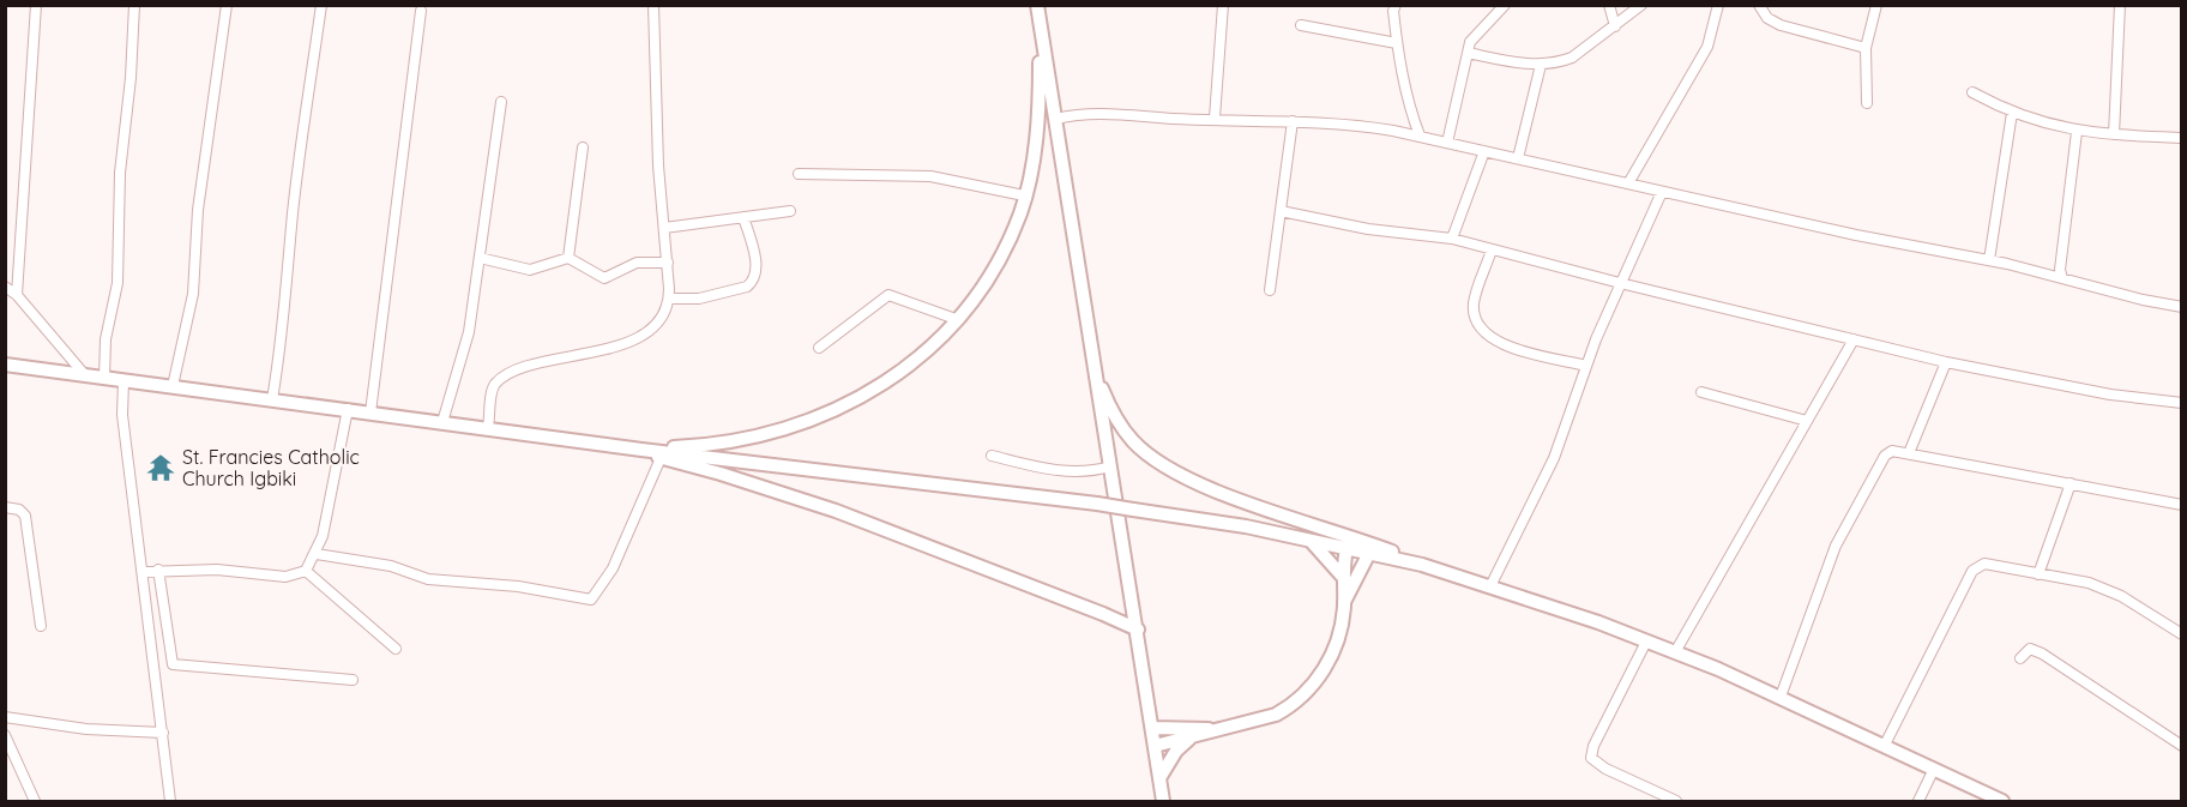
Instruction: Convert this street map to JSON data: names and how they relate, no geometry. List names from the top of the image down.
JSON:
{
  "places": {
    "temple": ["St. Francies Catholic Church Igbiki"]
  }
}
